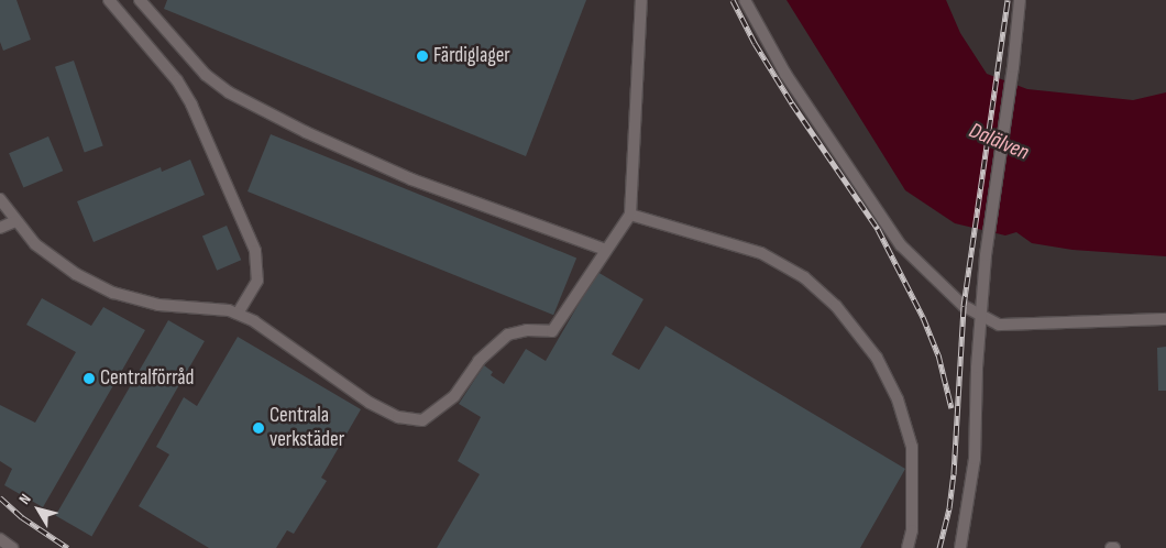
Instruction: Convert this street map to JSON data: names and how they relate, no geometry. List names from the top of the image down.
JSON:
{
  "water": ["Dalälven"],
  "places": ["Färdiglager", "Centralförråd", "Centrala verkstäder"],
  "north": "top left"
}
